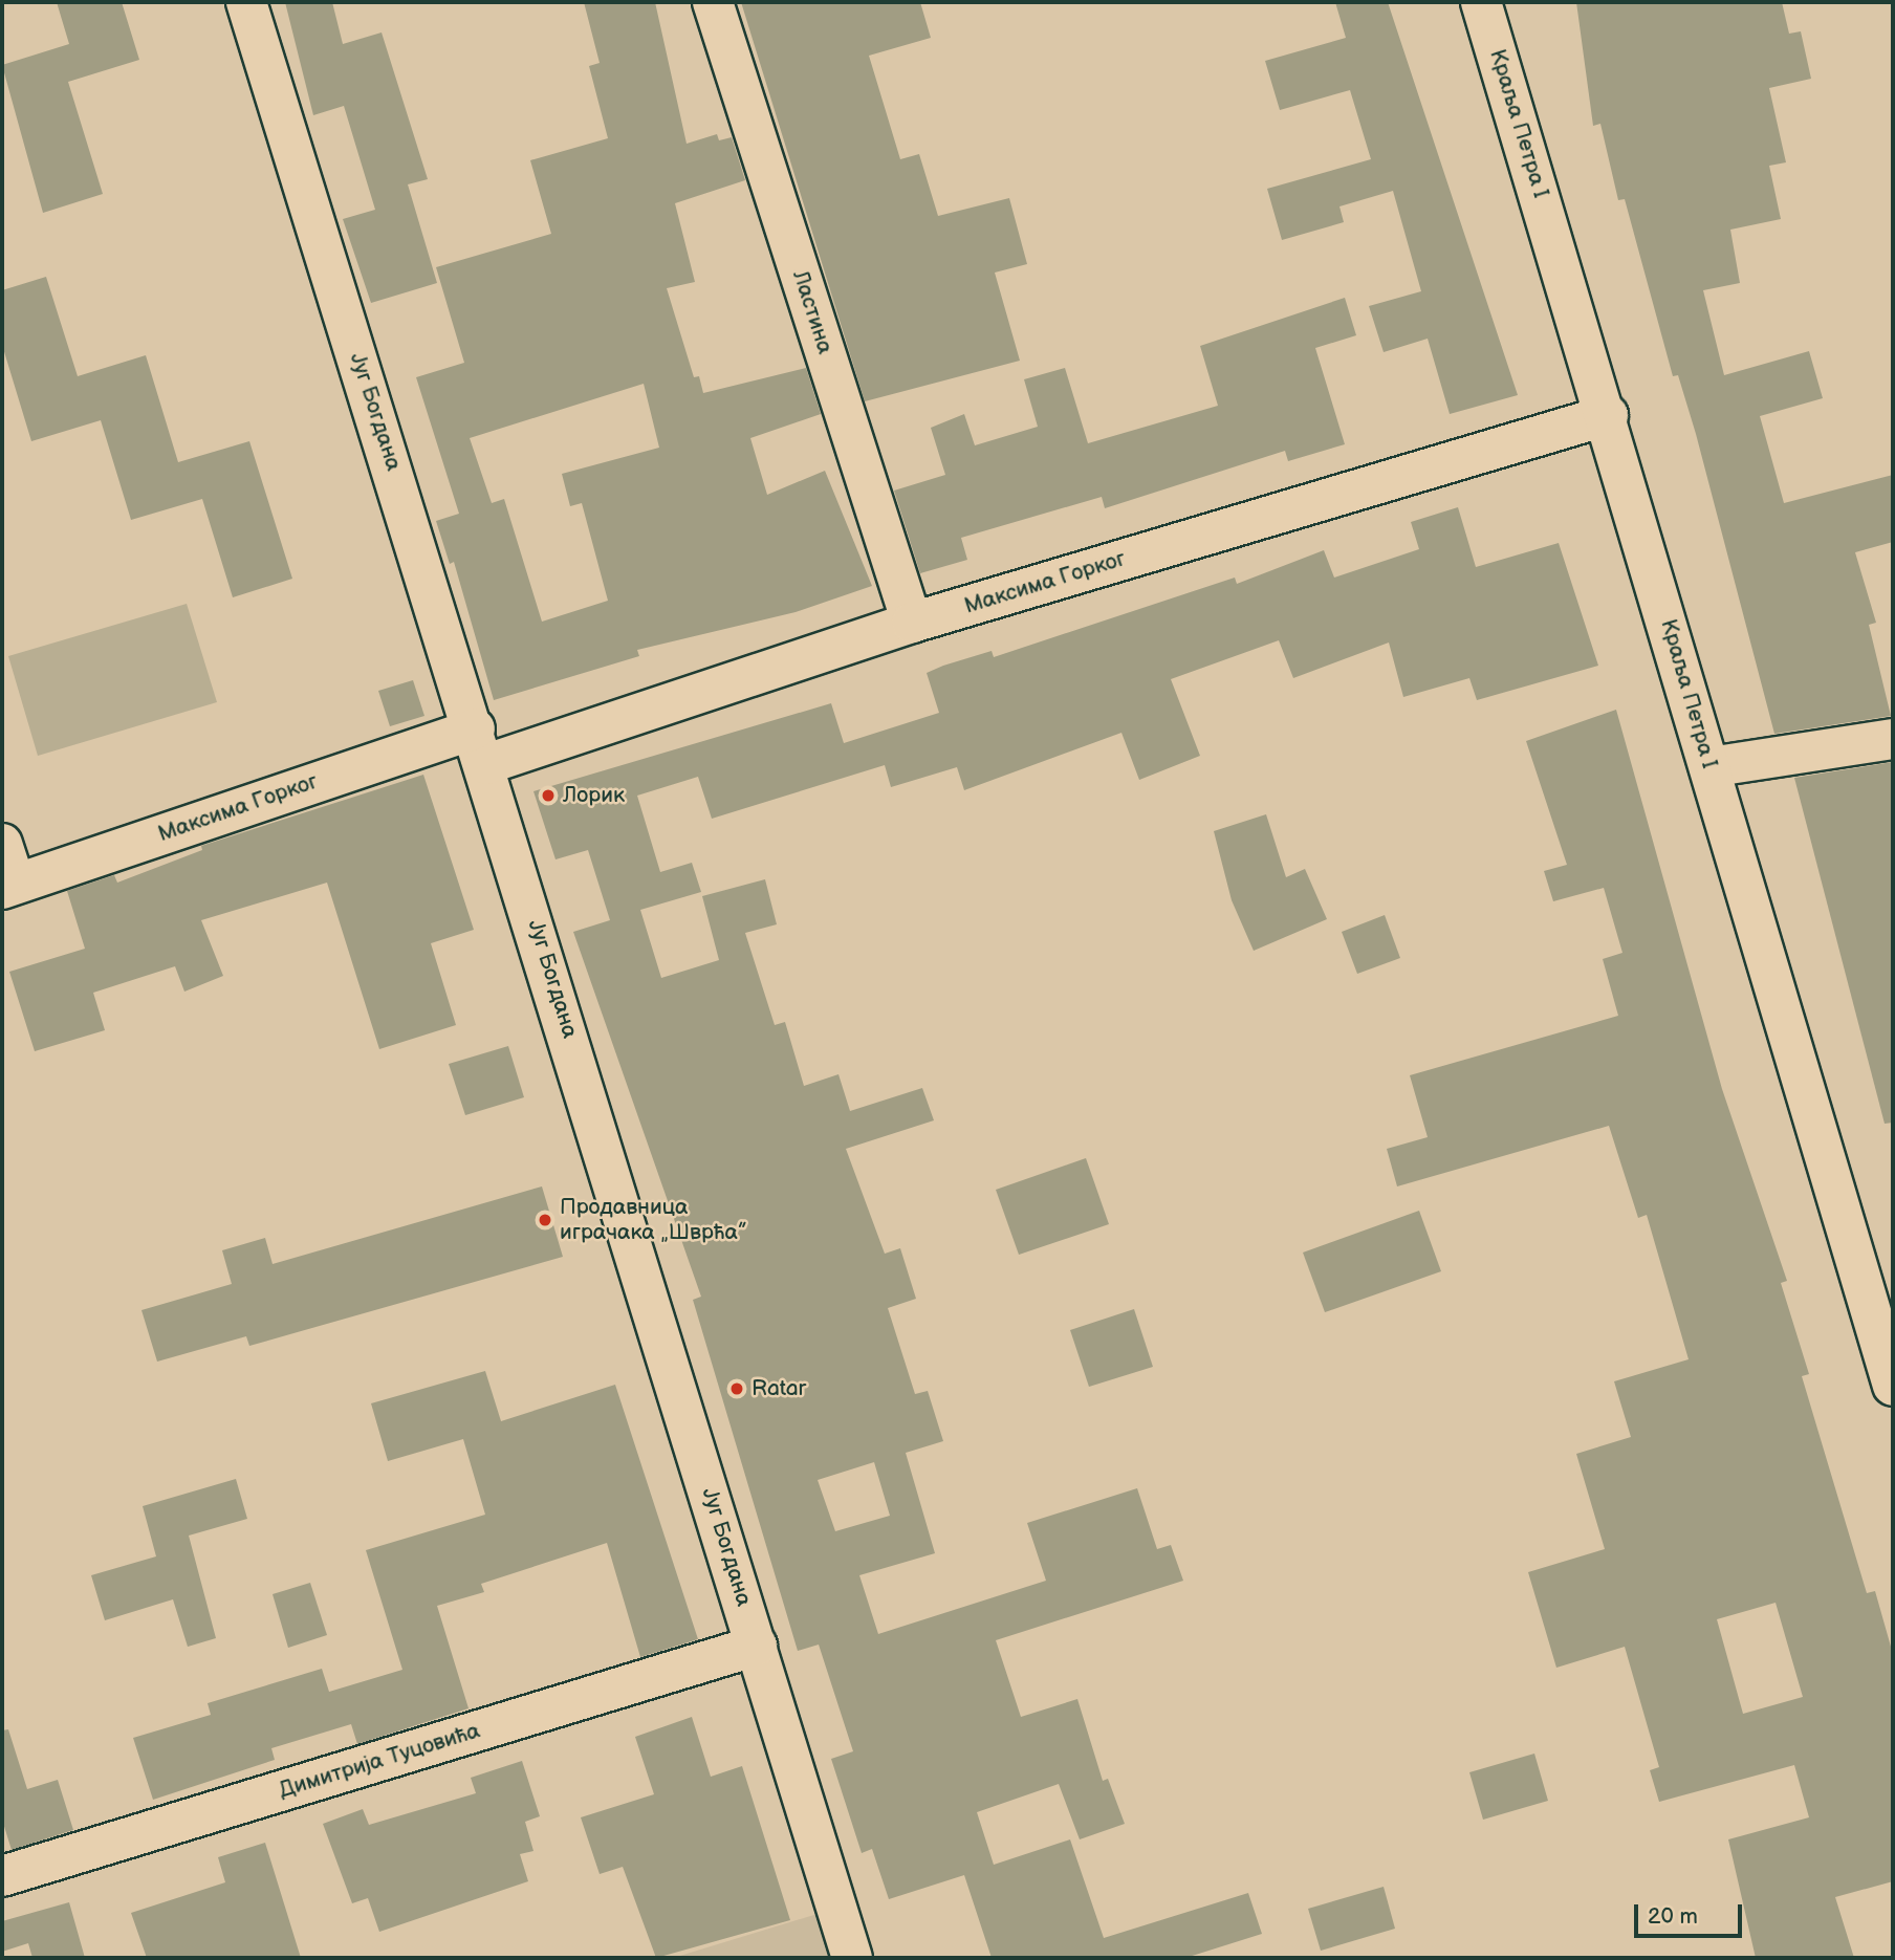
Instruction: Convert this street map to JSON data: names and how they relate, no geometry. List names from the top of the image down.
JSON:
{
  "streets": {
    "street": [
      "Краља Петра I",
      "Ластина",
      "Југ Богдана",
      "Максима Горког",
      "Димитрија Туцовића"
    ]
  },
  "crossings": [
    ["Краља Петра I", "Максима Горког"],
    ["Ластина", "Максима Горког"],
    ["Југ Богдана", "Максима Горког"],
    ["Југ Богдана", "Димитрија Туцовића"]
  ],
  "places": ["Лорик", "Продавница играчака „Шврћа”", "Ratar"],
  "scale_bar": "20 m"
}
